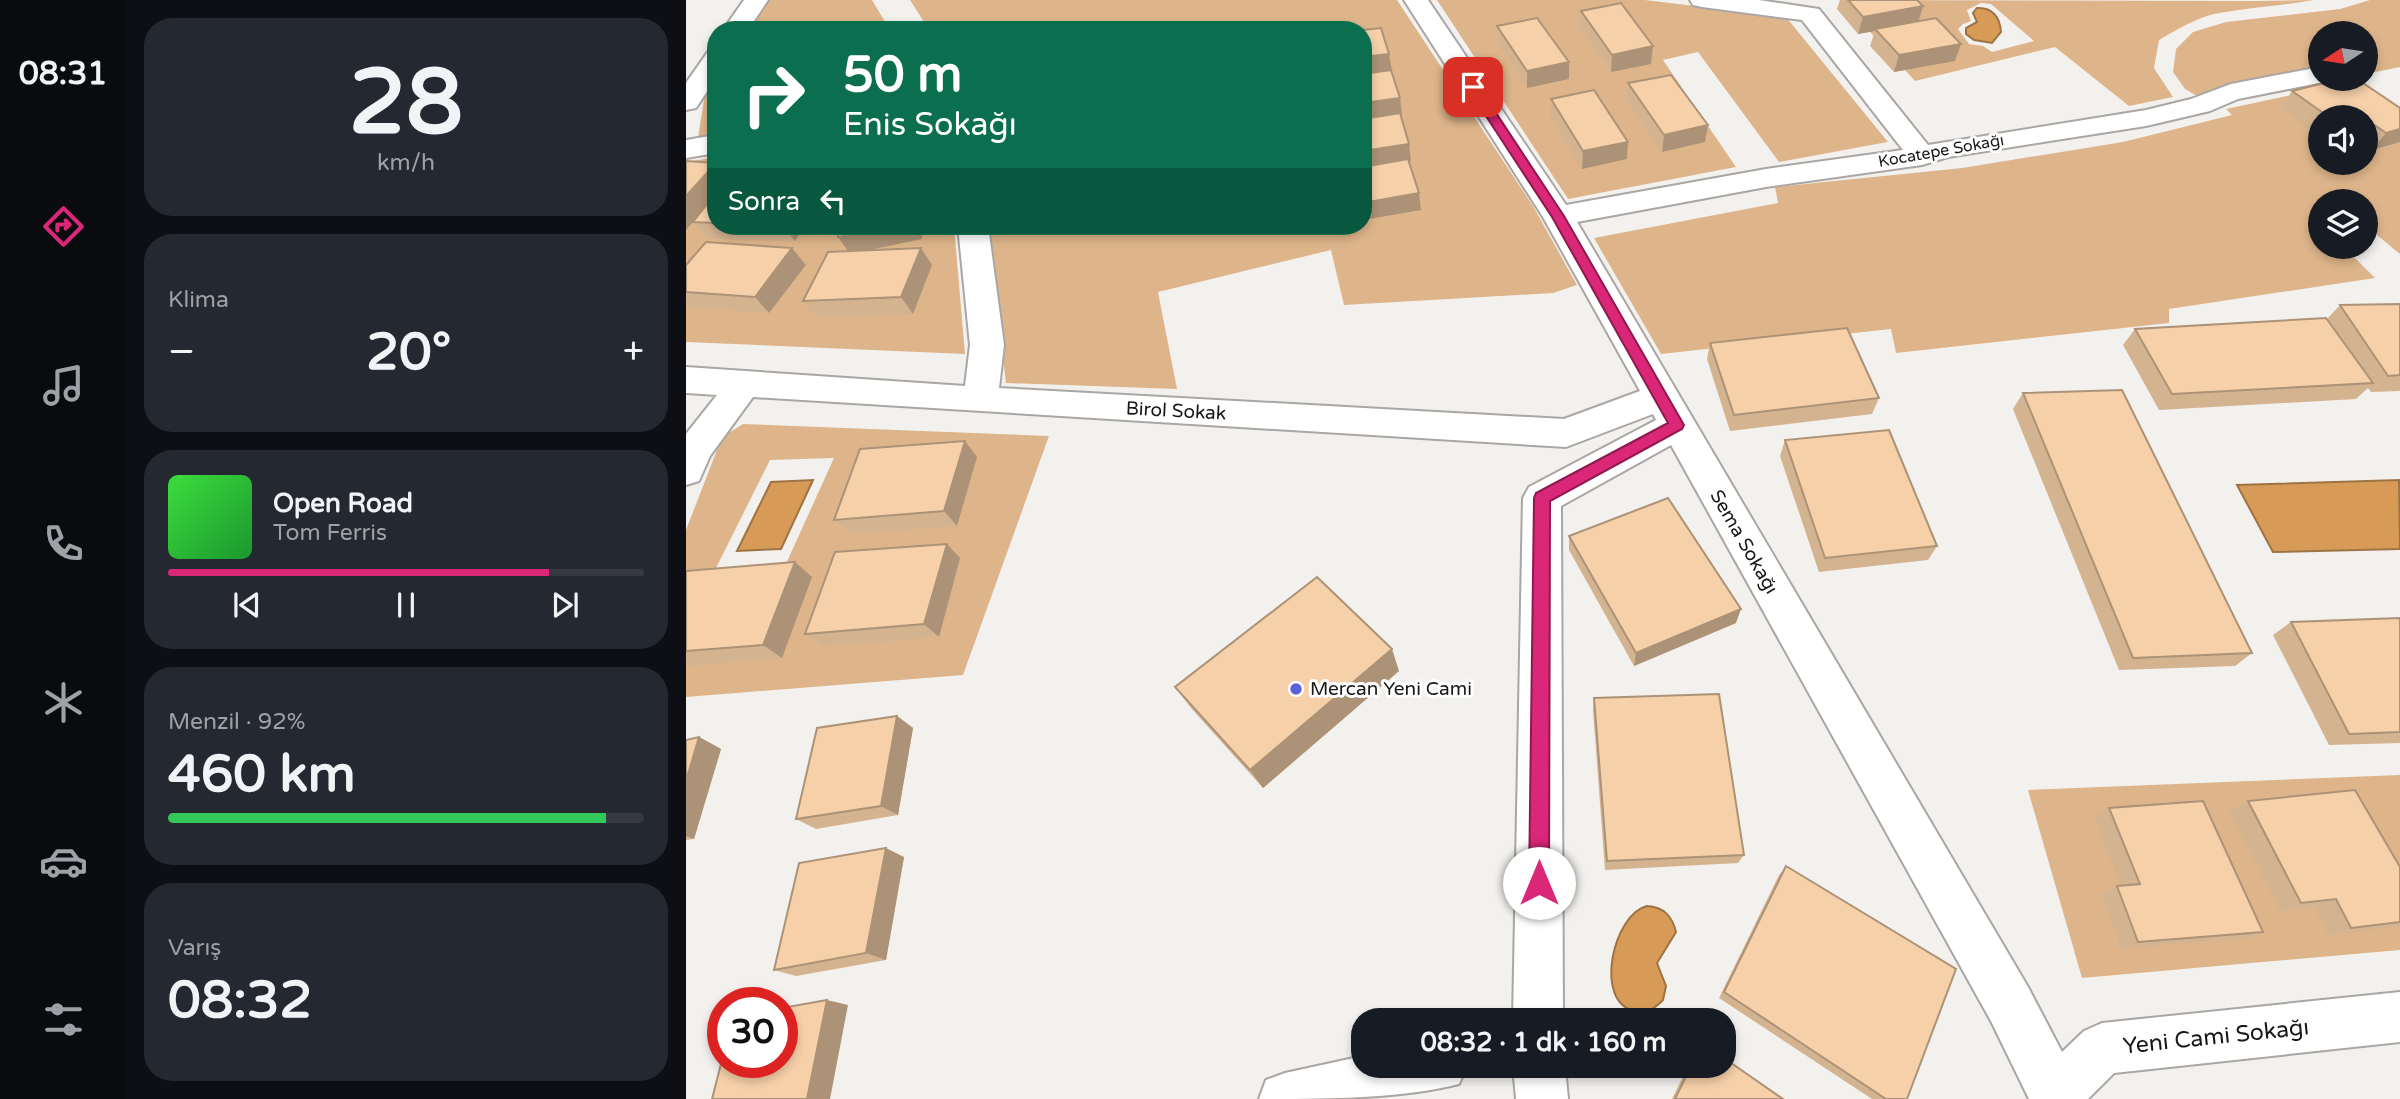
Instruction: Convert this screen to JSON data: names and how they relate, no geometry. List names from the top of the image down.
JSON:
{
  "streets": {
    "street": [
      "Kocatepe Sokağı",
      "Birol Sokak",
      "Sema Sokağı",
      "Yeni Cami Sokağı"
    ]
  },
  "crossings": [
    ["Kocatepe Sokağı", "Sema Sokağı"],
    ["Birol Sokak", "Sema Sokağı"],
    ["Sema Sokağı", "Yeni Cami Sokağı"]
  ],
  "places": ["Mercan Yeni Cami"],
  "north": "left",
  "page": {
    "tabs": "08:31",
    "tile": [
      ["28", "km/h"],
      "Klima",
      ["Menzil · 92%", "460 km"],
      ["Varış", "08:32"]
    ],
    "turn": ["50 m", "Enis Sokağı"],
    "then": "Sonra",
    "heat": ["−", "20°", "+"],
    "song": ["Open Road", "Tom Ferris"],
    "limit": "30",
    "trip": "08:32 · 1 dk · 160 m"
  }
}
